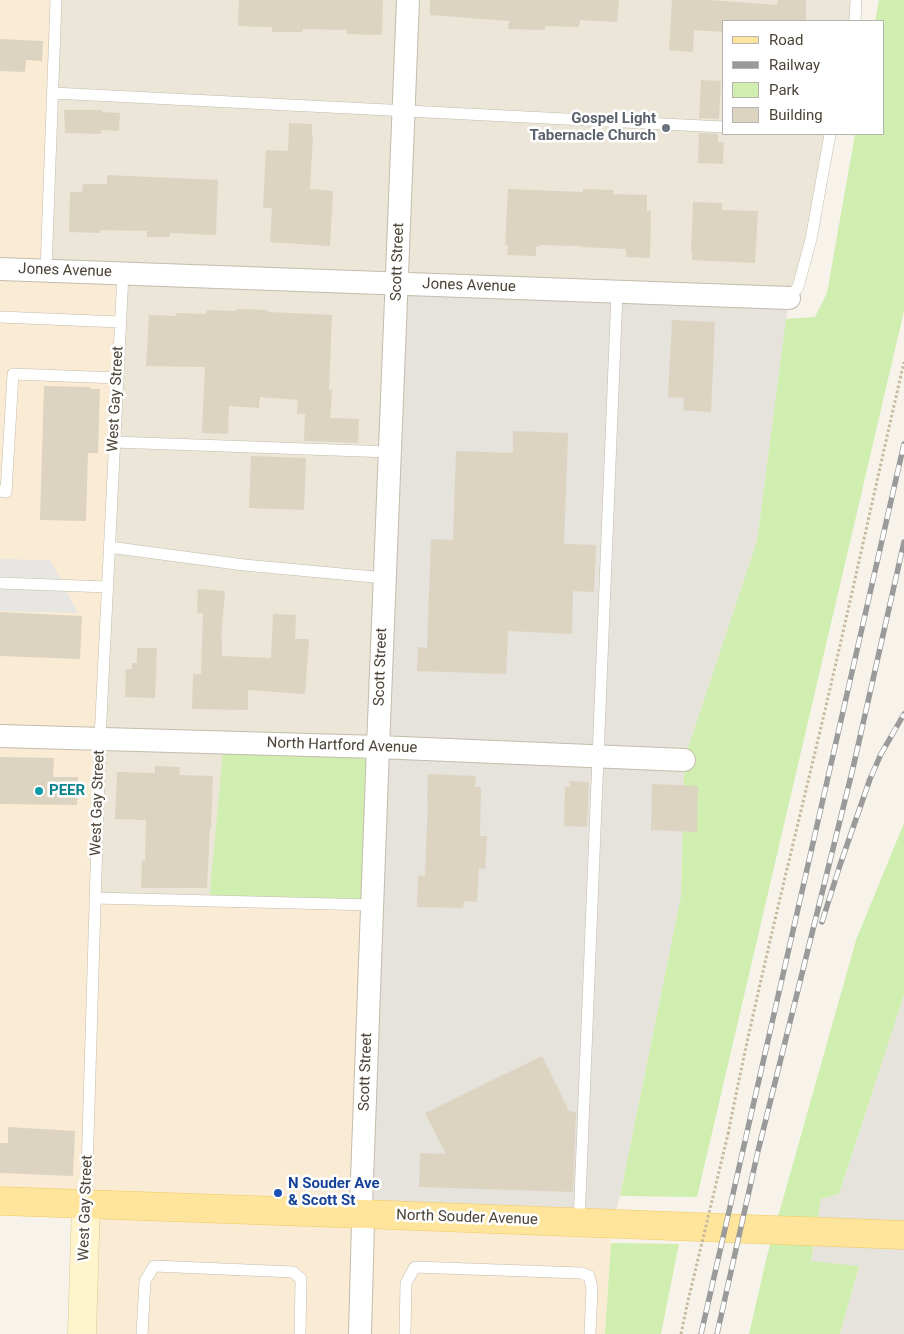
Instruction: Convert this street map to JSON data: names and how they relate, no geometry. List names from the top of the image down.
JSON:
{
  "streets": {
    "main road": ["North Souder Avenue"],
    "street": [
      "Scott Street",
      "Jones Avenue",
      "West Gay Street",
      "North Hartford Avenue"
    ]
  },
  "crossings": [
    ["Scott Street", "Jones Avenue"],
    ["Scott Street", "North Hartford Avenue"],
    ["Scott Street", "North Souder Avenue"],
    ["Jones Avenue", "West Gay Street"],
    ["West Gay Street", "North Hartford Avenue"],
    ["West Gay Street", "North Souder Avenue"]
  ],
  "places": ["Gospel Light Tabernacle Church", "PEER", "N Souder Ave & Scott St"],
  "legend": [
    "Road",
    "Railway",
    "Park",
    "Building"
  ]
}
